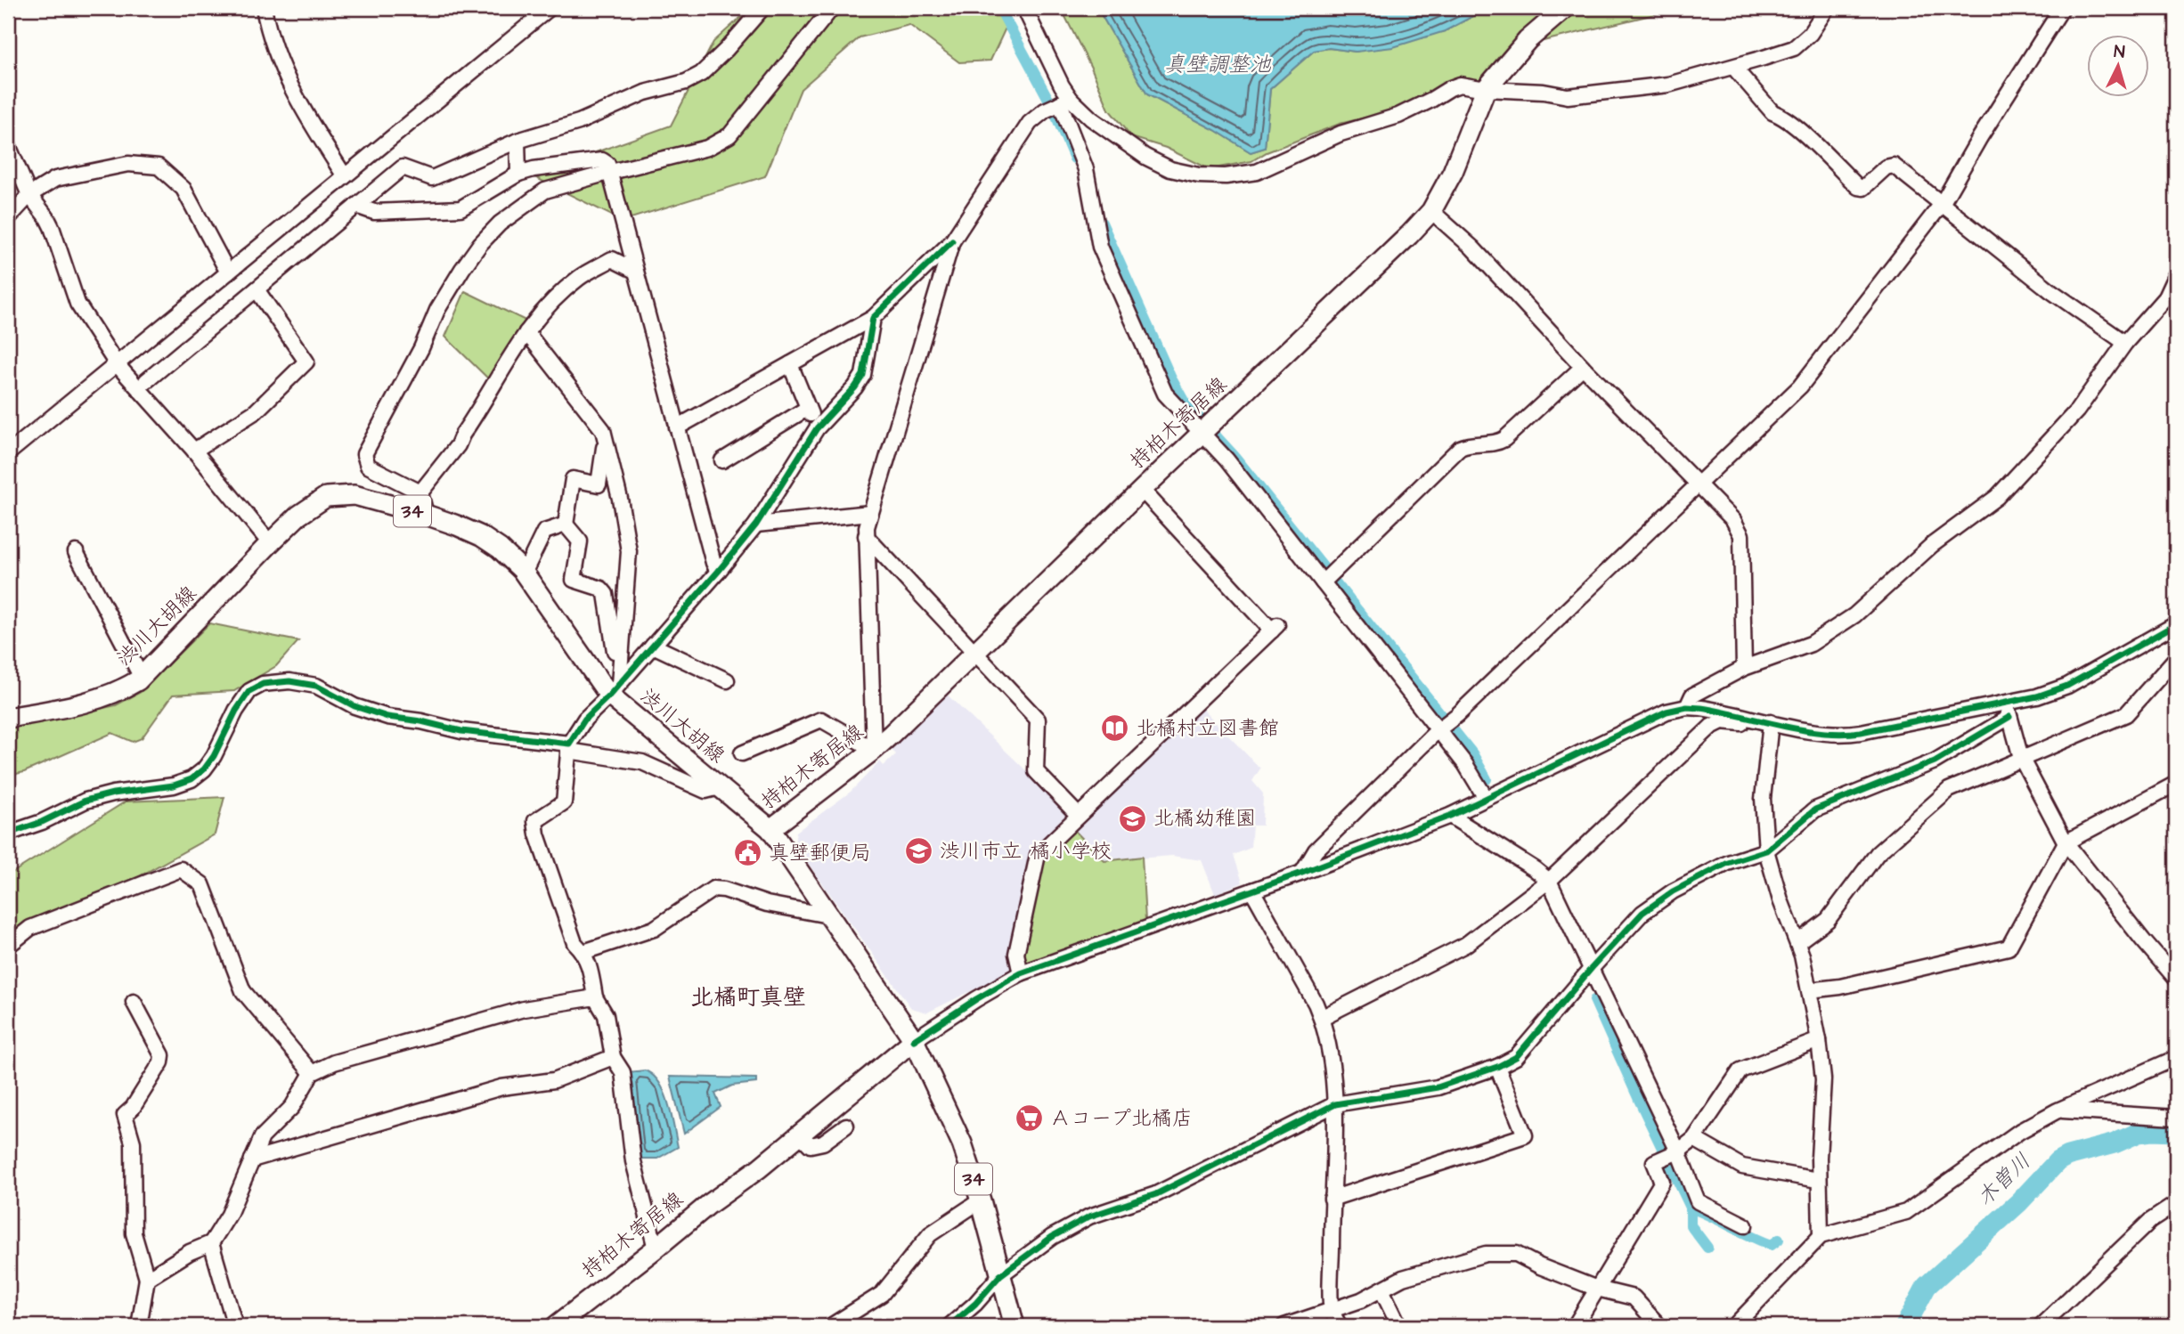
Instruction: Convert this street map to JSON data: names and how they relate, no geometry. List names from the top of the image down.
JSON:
{
  "streets": {
    "main road": ["持柏木寄居線", "34", "渋川大胡線"]
  },
  "crossings": [
    ["持柏木寄居線", "渋川大胡線"]
  ],
  "districts": ["北橘町真壁"],
  "water": ["真壁調整池", "木曽川"],
  "places": {
    "library": ["北橘村立図書館"],
    "school or university": ["北橘幼稚園", "渋川市立 橘小学校"],
    "public building": ["真壁郵便局"],
    "supermarket": ["Ａコープ北橘店"]
  },
  "north": "top"
}
